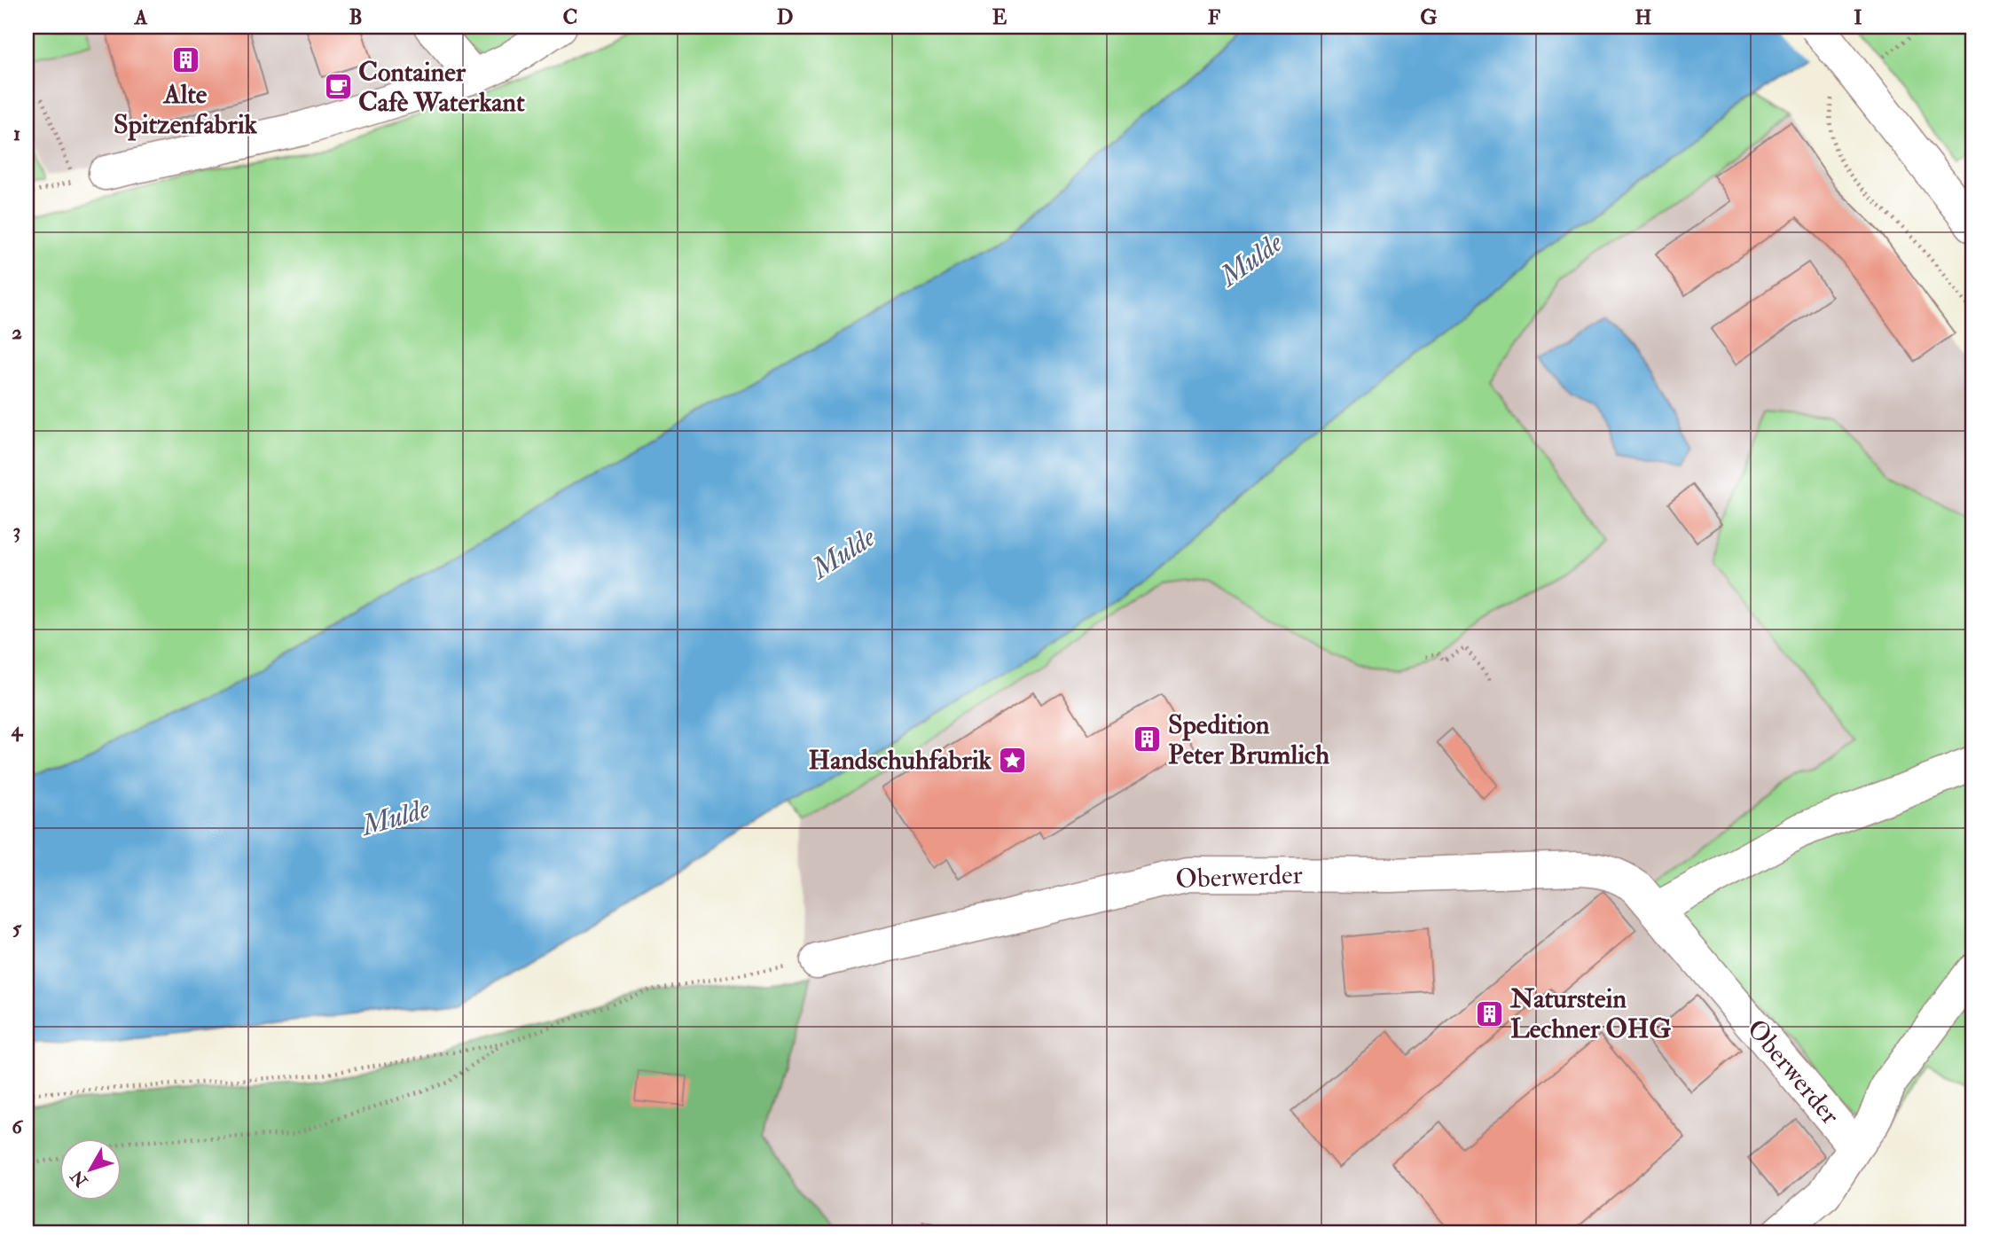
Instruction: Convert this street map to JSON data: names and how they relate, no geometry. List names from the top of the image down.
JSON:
{
  "streets": {
    "street": ["Oberwerder"]
  },
  "water": ["Mulde"],
  "places": {
    "building": ["Alte Spitzenfabrik", "Spedition Peter Brumlich", "Naturstein Lechner OHG"],
    "cafe": ["Container Cafè Waterkant"],
    "place": ["Handschuhfabrik"]
  },
  "north": "bottom left",
  "grid": {
    "columns": [
      "A",
      "B",
      "C",
      "D",
      "E",
      "F",
      "G",
      "H",
      "I"
    ],
    "rows": [
      "1",
      "2",
      "3",
      "4",
      "5",
      "6"
    ]
  }
}
